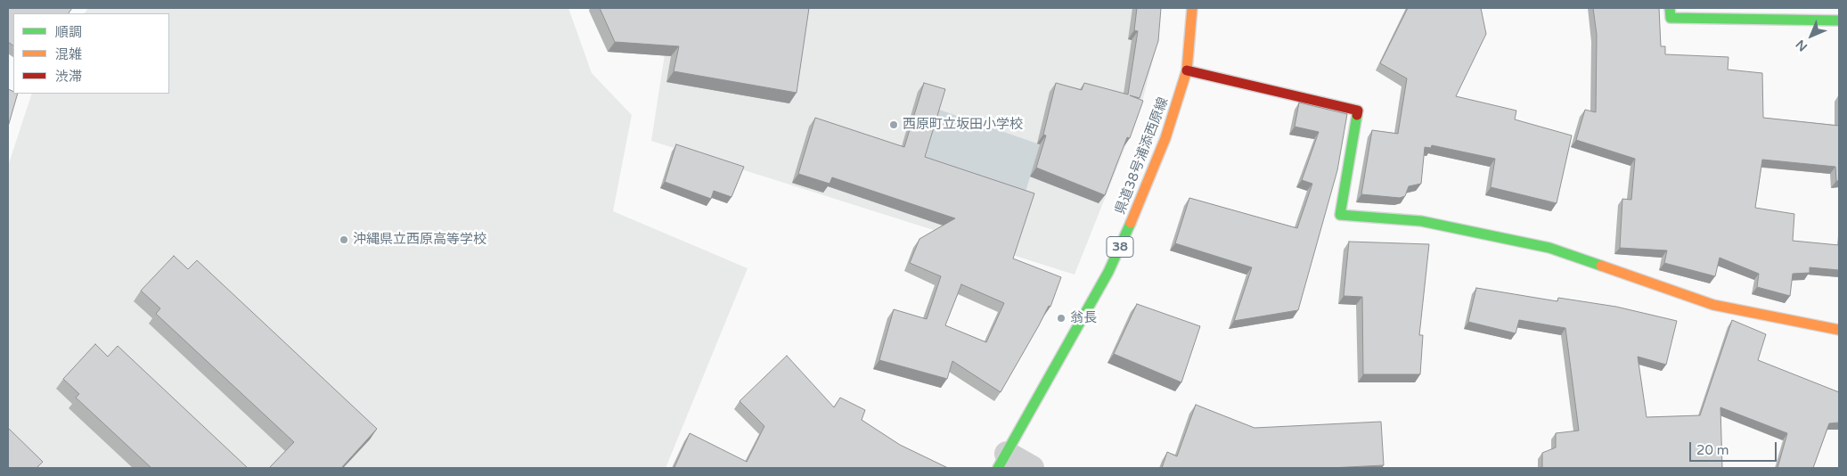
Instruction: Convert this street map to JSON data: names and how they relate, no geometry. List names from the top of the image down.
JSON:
{
  "streets": {
    "street": ["県道38号浦添西原線", "38"]
  },
  "places": ["西原町立坂田小学校", "沖縄県立西原高等学校", "翁長"],
  "legend": ["順調", "混雑", "渋滞"],
  "scale_bar": "20 m",
  "north": "bottom left"
}
